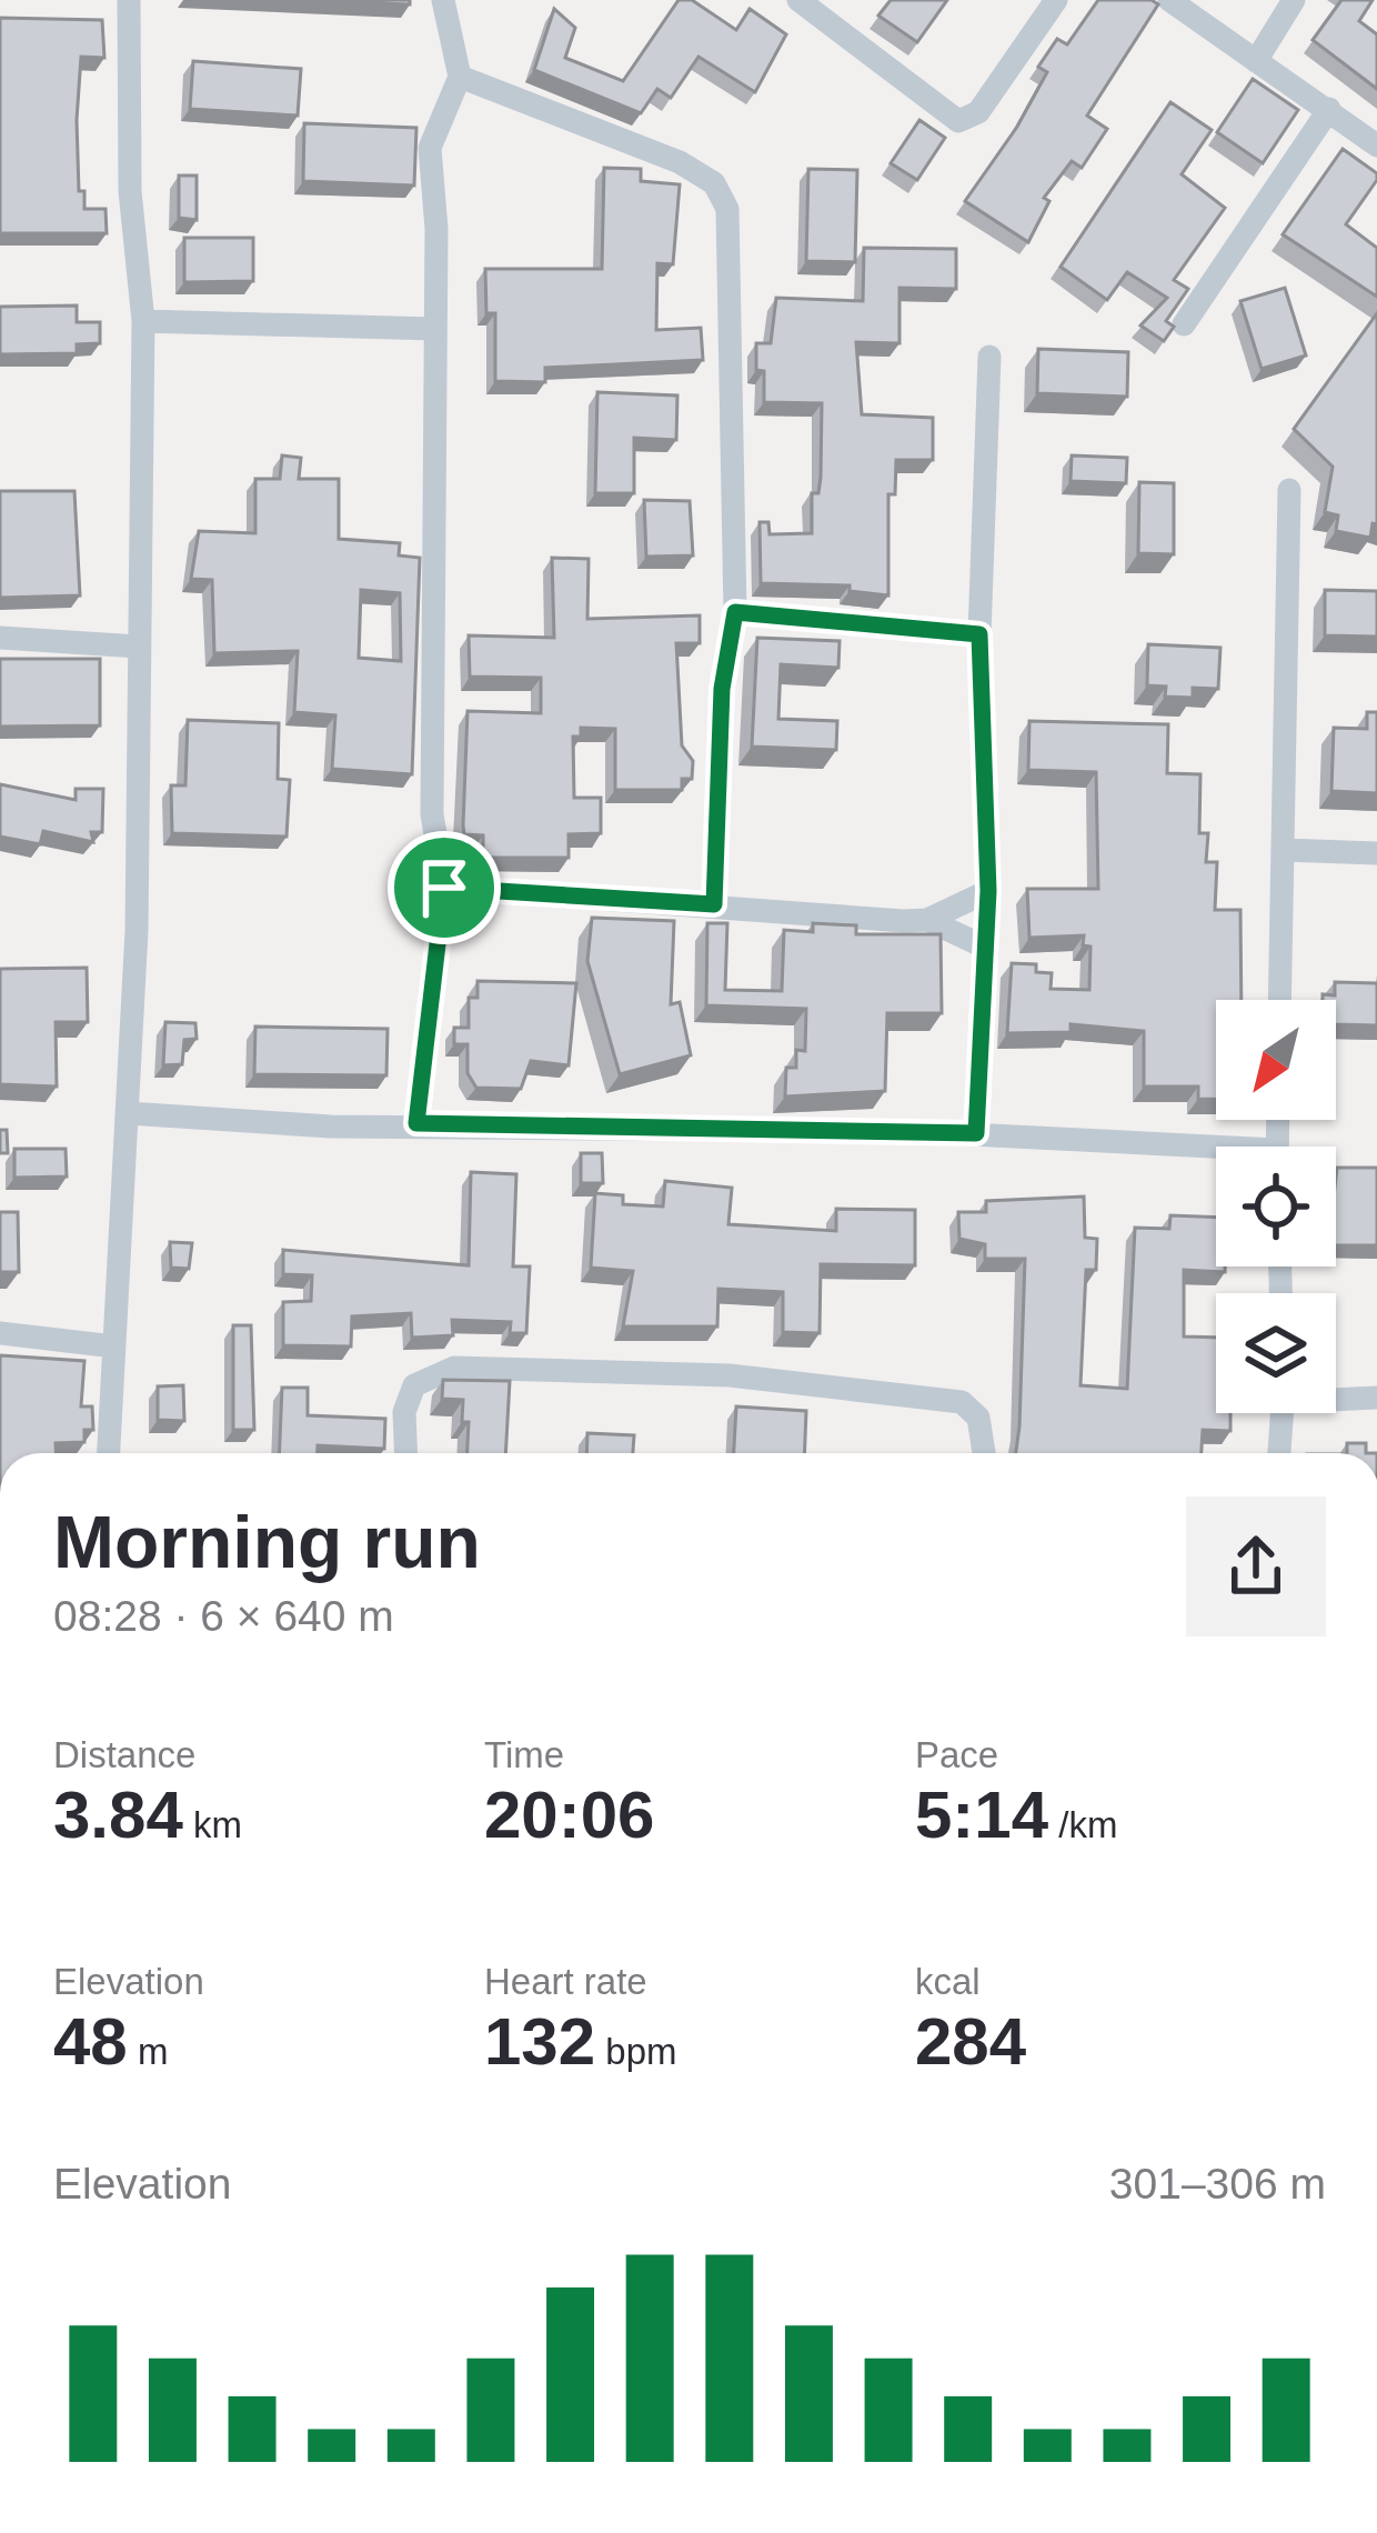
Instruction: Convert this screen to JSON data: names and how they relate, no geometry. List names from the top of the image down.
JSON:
{
  "north": "bottom left",
  "page": {
    "heading": ["Morning run", "08:28 · 6 × 640 m"],
    "stats": [
      ["Distance", "3.84 km"],
      ["Time", "20:06"],
      ["Pace", "5:14 /km"],
      ["Elevation", "48 m"],
      ["Heart rate", "132 bpm"],
      ["kcal", "284"]
    ],
    "chart": ["Elevation", "301–306 m"]
  }
}
